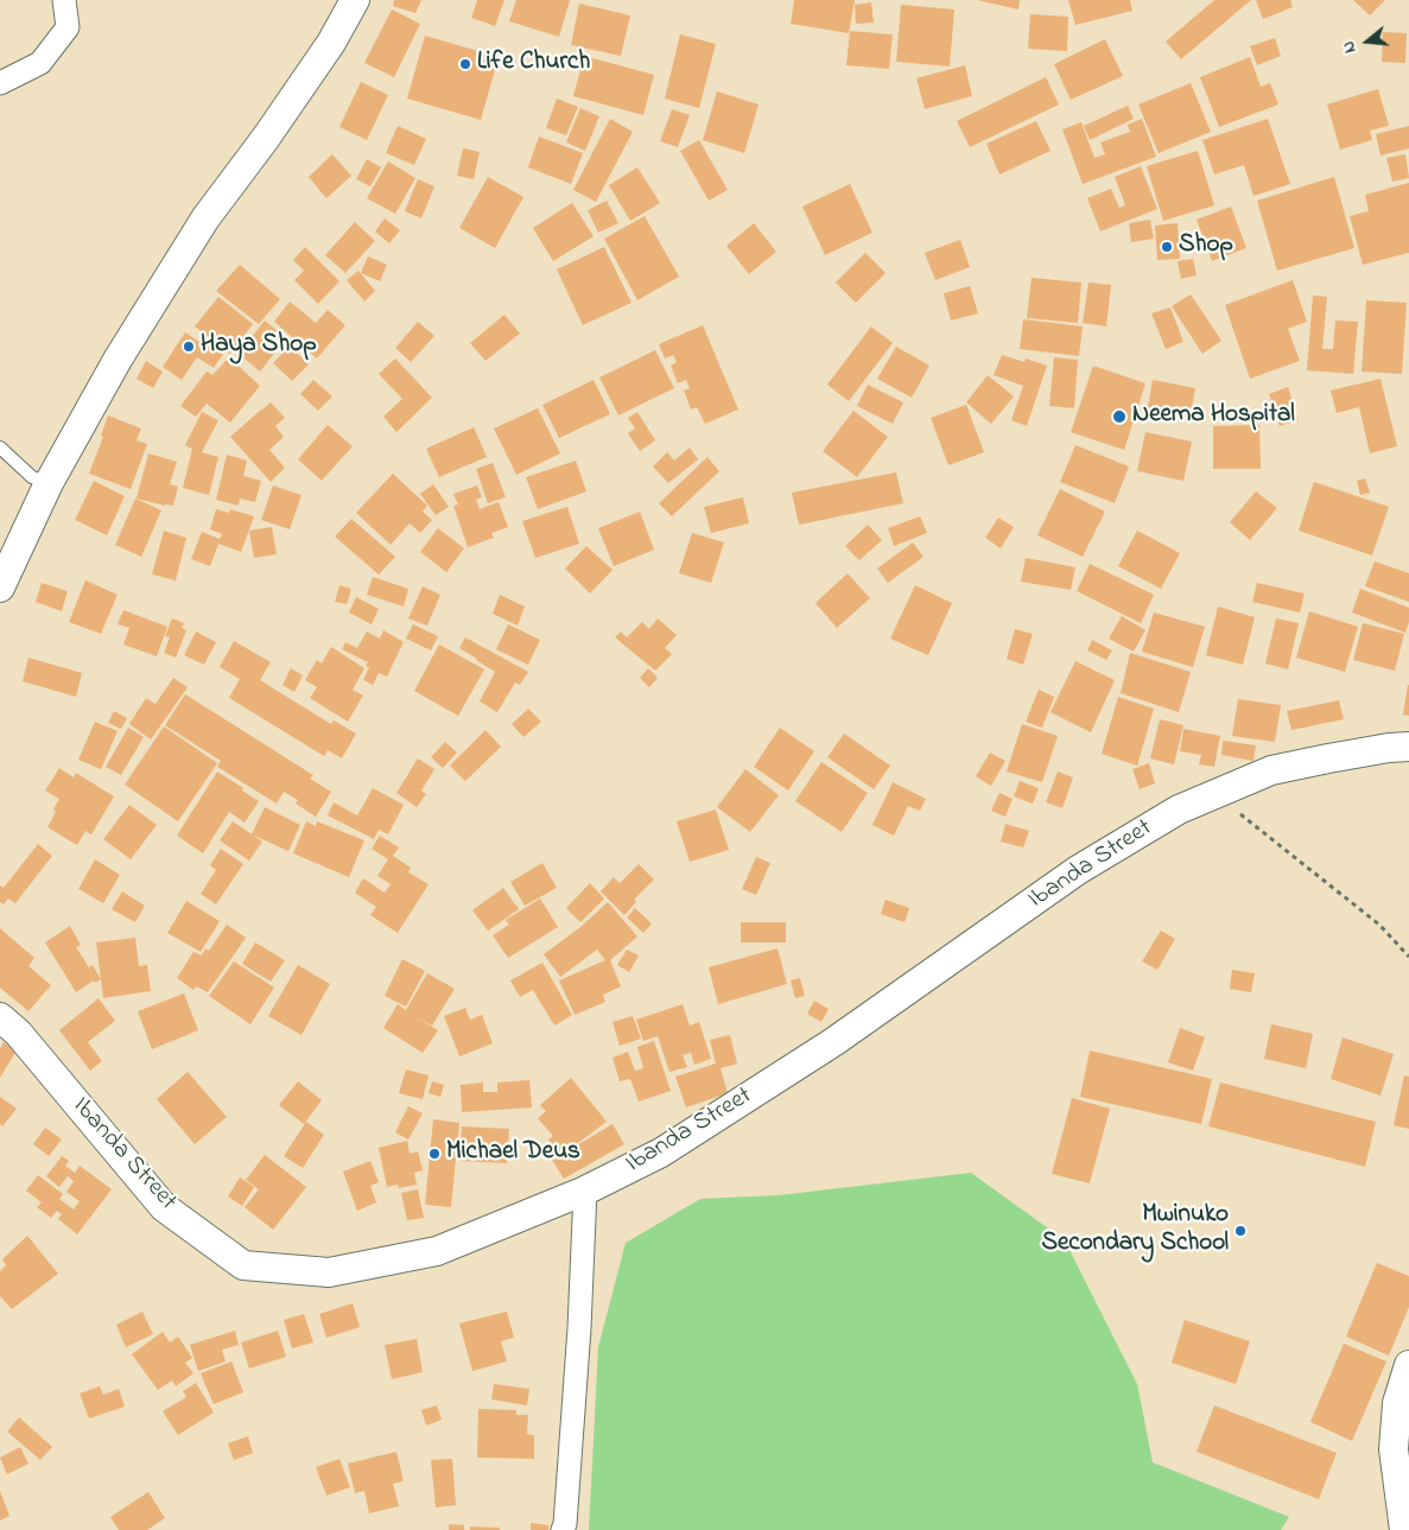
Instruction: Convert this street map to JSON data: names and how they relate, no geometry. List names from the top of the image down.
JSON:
{
  "streets": {
    "street": ["Ibanda Street"]
  },
  "places": [
    "Life Church",
    "Shop",
    "Haya Shop",
    "Neema Hospital",
    "Michael Deus",
    "Mwinuko Secondary School"
  ],
  "north": "left"
}
